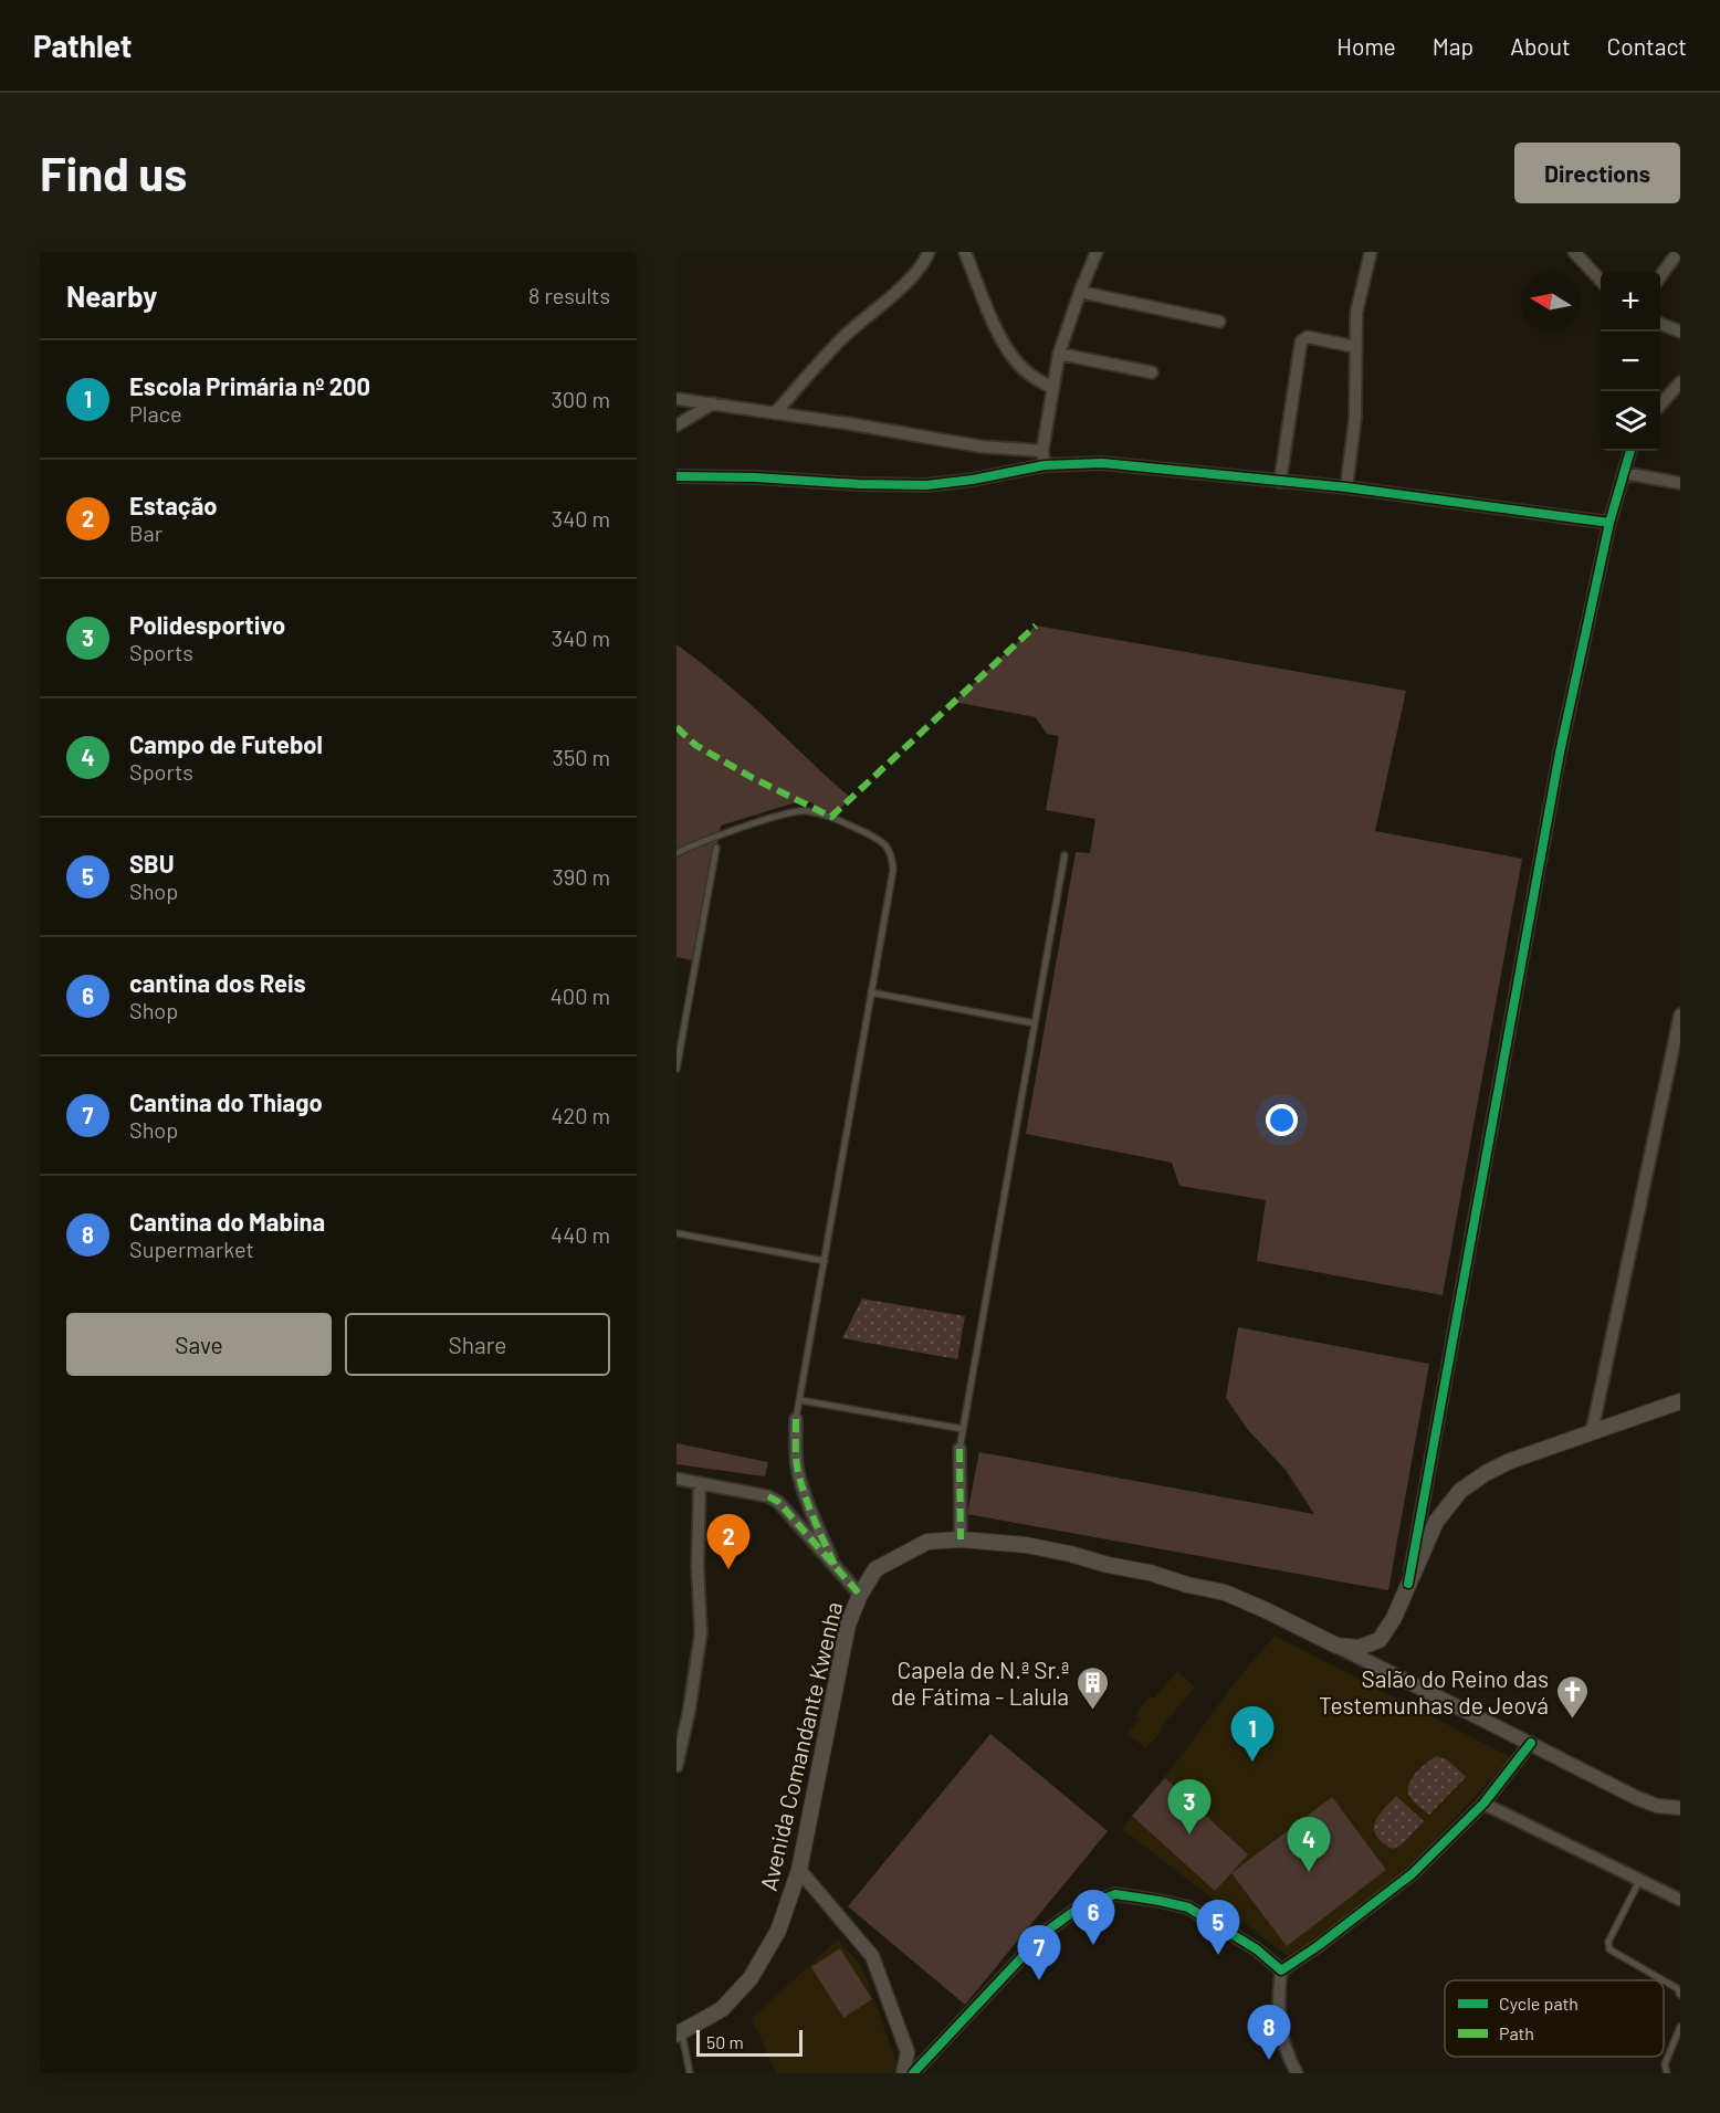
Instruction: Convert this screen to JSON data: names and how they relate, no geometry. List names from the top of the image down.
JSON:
{
  "streets": {
    "main road": ["Avenida Comandante Kwenha"]
  },
  "places": {
    "building": ["Capela de N.ª Sr.ª de Fátima - Lalula"],
    "church": ["Salão do Reino das Testemunhas de Jeová"]
  },
  "legend": ["Cycle path", "Path"],
  "scale_bar": "50 m",
  "north": "left",
  "page": {
    "header": "Pathlet",
    "nav": [
      "Home",
      "Map",
      "About",
      "Contact"
    ],
    "buttons": [
      "Directions",
      ["Save", "Share"]
    ],
    "title": "Find us",
    "heading": ["Nearby", "8 results"],
    "map_buttons": ["+", "−"],
    "list": [
      {
        "mark": "1",
        "name": "Escola Primária nº 200",
        "note": "Place",
        "value": "300 m"
      },
      {
        "mark": "2",
        "name": "Estação",
        "note": "Bar",
        "value": "340 m"
      },
      {
        "mark": "3",
        "name": "Polidesportivo",
        "note": "Sports",
        "value": "340 m"
      },
      {
        "mark": "4",
        "name": "Campo de Futebol",
        "note": "Sports",
        "value": "350 m"
      },
      {
        "mark": "5",
        "name": "SBU",
        "note": "Shop",
        "value": "390 m"
      },
      {
        "mark": "6",
        "name": "cantina dos Reis",
        "note": "Shop",
        "value": "400 m"
      },
      {
        "mark": "7",
        "name": "Cantina do Thiago",
        "note": "Shop",
        "value": "420 m"
      },
      {
        "mark": "8",
        "name": "Cantina do Mabina",
        "note": "Supermarket",
        "value": "440 m"
      }
    ],
    "pins": [
      "2",
      "1",
      "3",
      "4",
      "6",
      "5",
      "7",
      "8"
    ],
    "scale": "50 m"
  }
}
